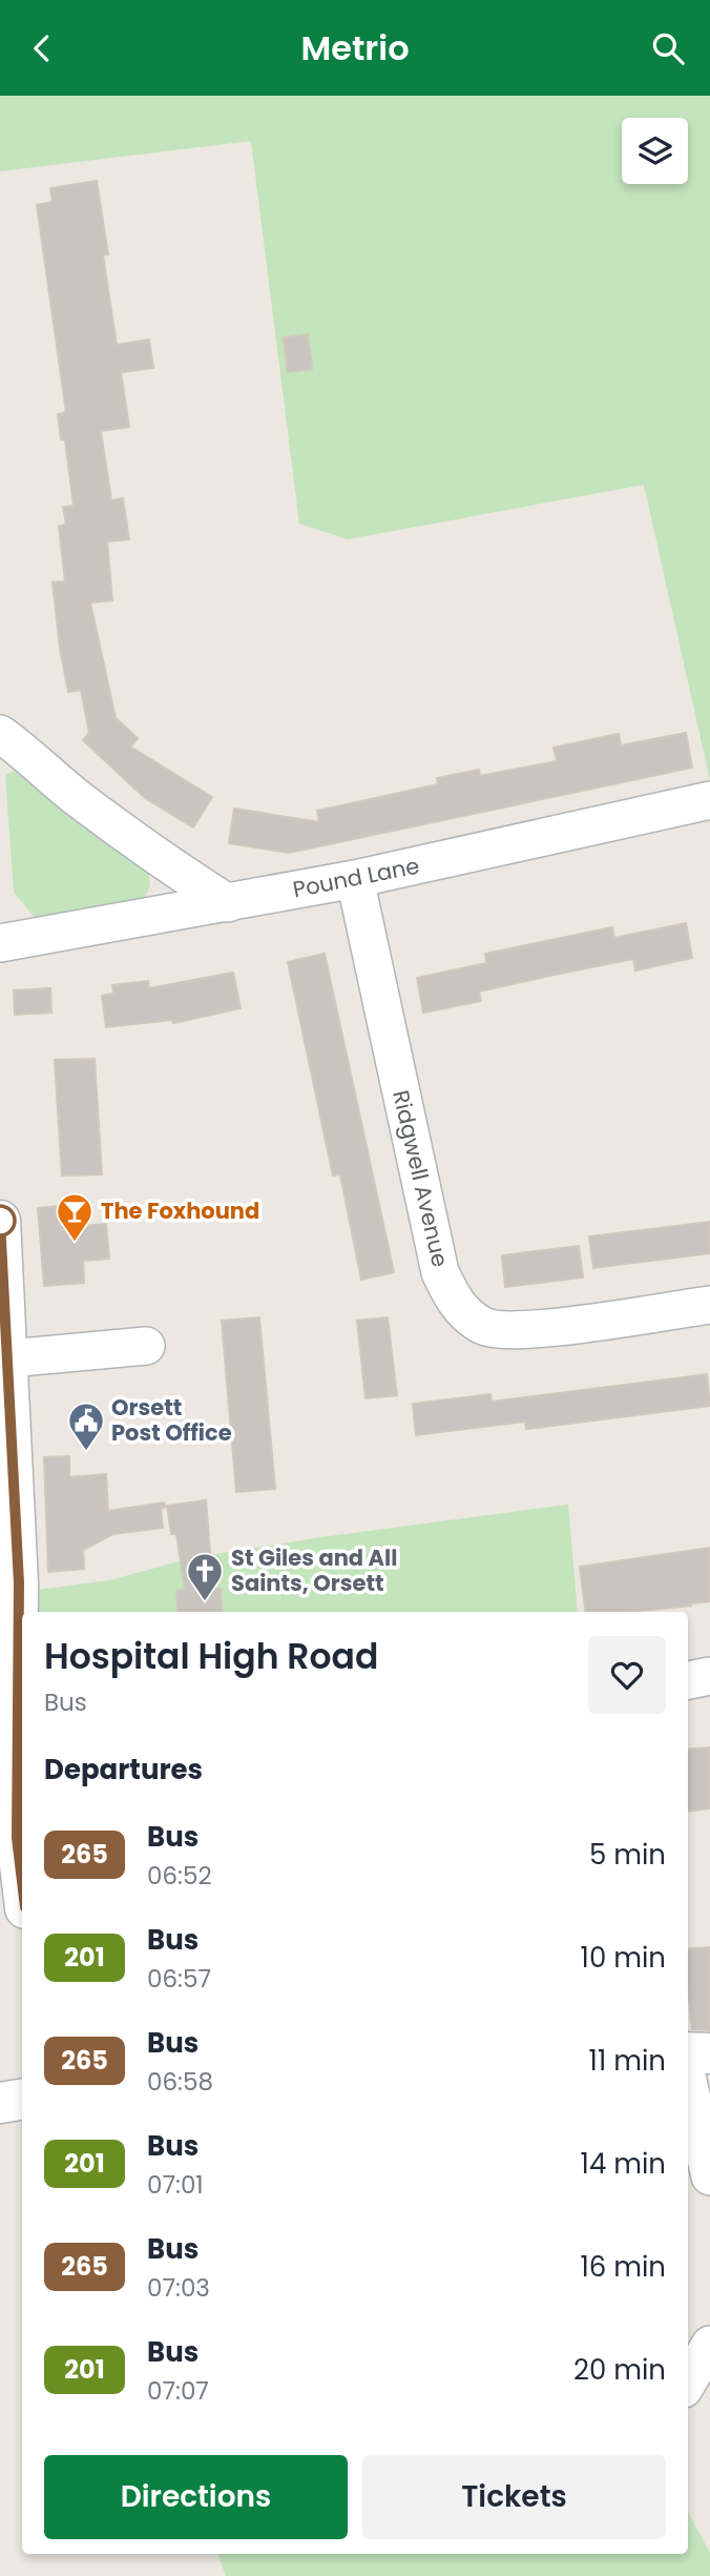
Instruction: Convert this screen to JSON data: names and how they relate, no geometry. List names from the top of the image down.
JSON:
{
  "streets": {
    "street": ["Pound Lane", "Ridgwell Avenue"]
  },
  "crossings": [
    ["Pound Lane", "Ridgwell Avenue"]
  ],
  "places": {
    "bar": ["The Foxhound"],
    "public building": ["Orsett Post Office"],
    "church": ["St Giles and All Saints, Orsett"]
  },
  "lines": ["bus line 265"],
  "page": {
    "header": "Metrio",
    "heading": [
      ["Hospital High Road", "Bus"],
      "Departures"
    ],
    "list": [
      {
        "mark": "265",
        "name": "Bus",
        "note": "06:52",
        "value": "5 min"
      },
      {
        "mark": "201",
        "name": "Bus",
        "note": "06:57",
        "value": "10 min"
      },
      {
        "mark": "265",
        "name": "Bus",
        "note": "06:58",
        "value": "11 min"
      },
      {
        "mark": "201",
        "name": "Bus",
        "note": "07:01",
        "value": "14 min"
      },
      {
        "mark": "265",
        "name": "Bus",
        "note": "07:03",
        "value": "16 min"
      },
      {
        "mark": "201",
        "name": "Bus",
        "note": "07:07",
        "value": "20 min"
      }
    ],
    "buttons": ["Directions", "Tickets"]
  }
}
